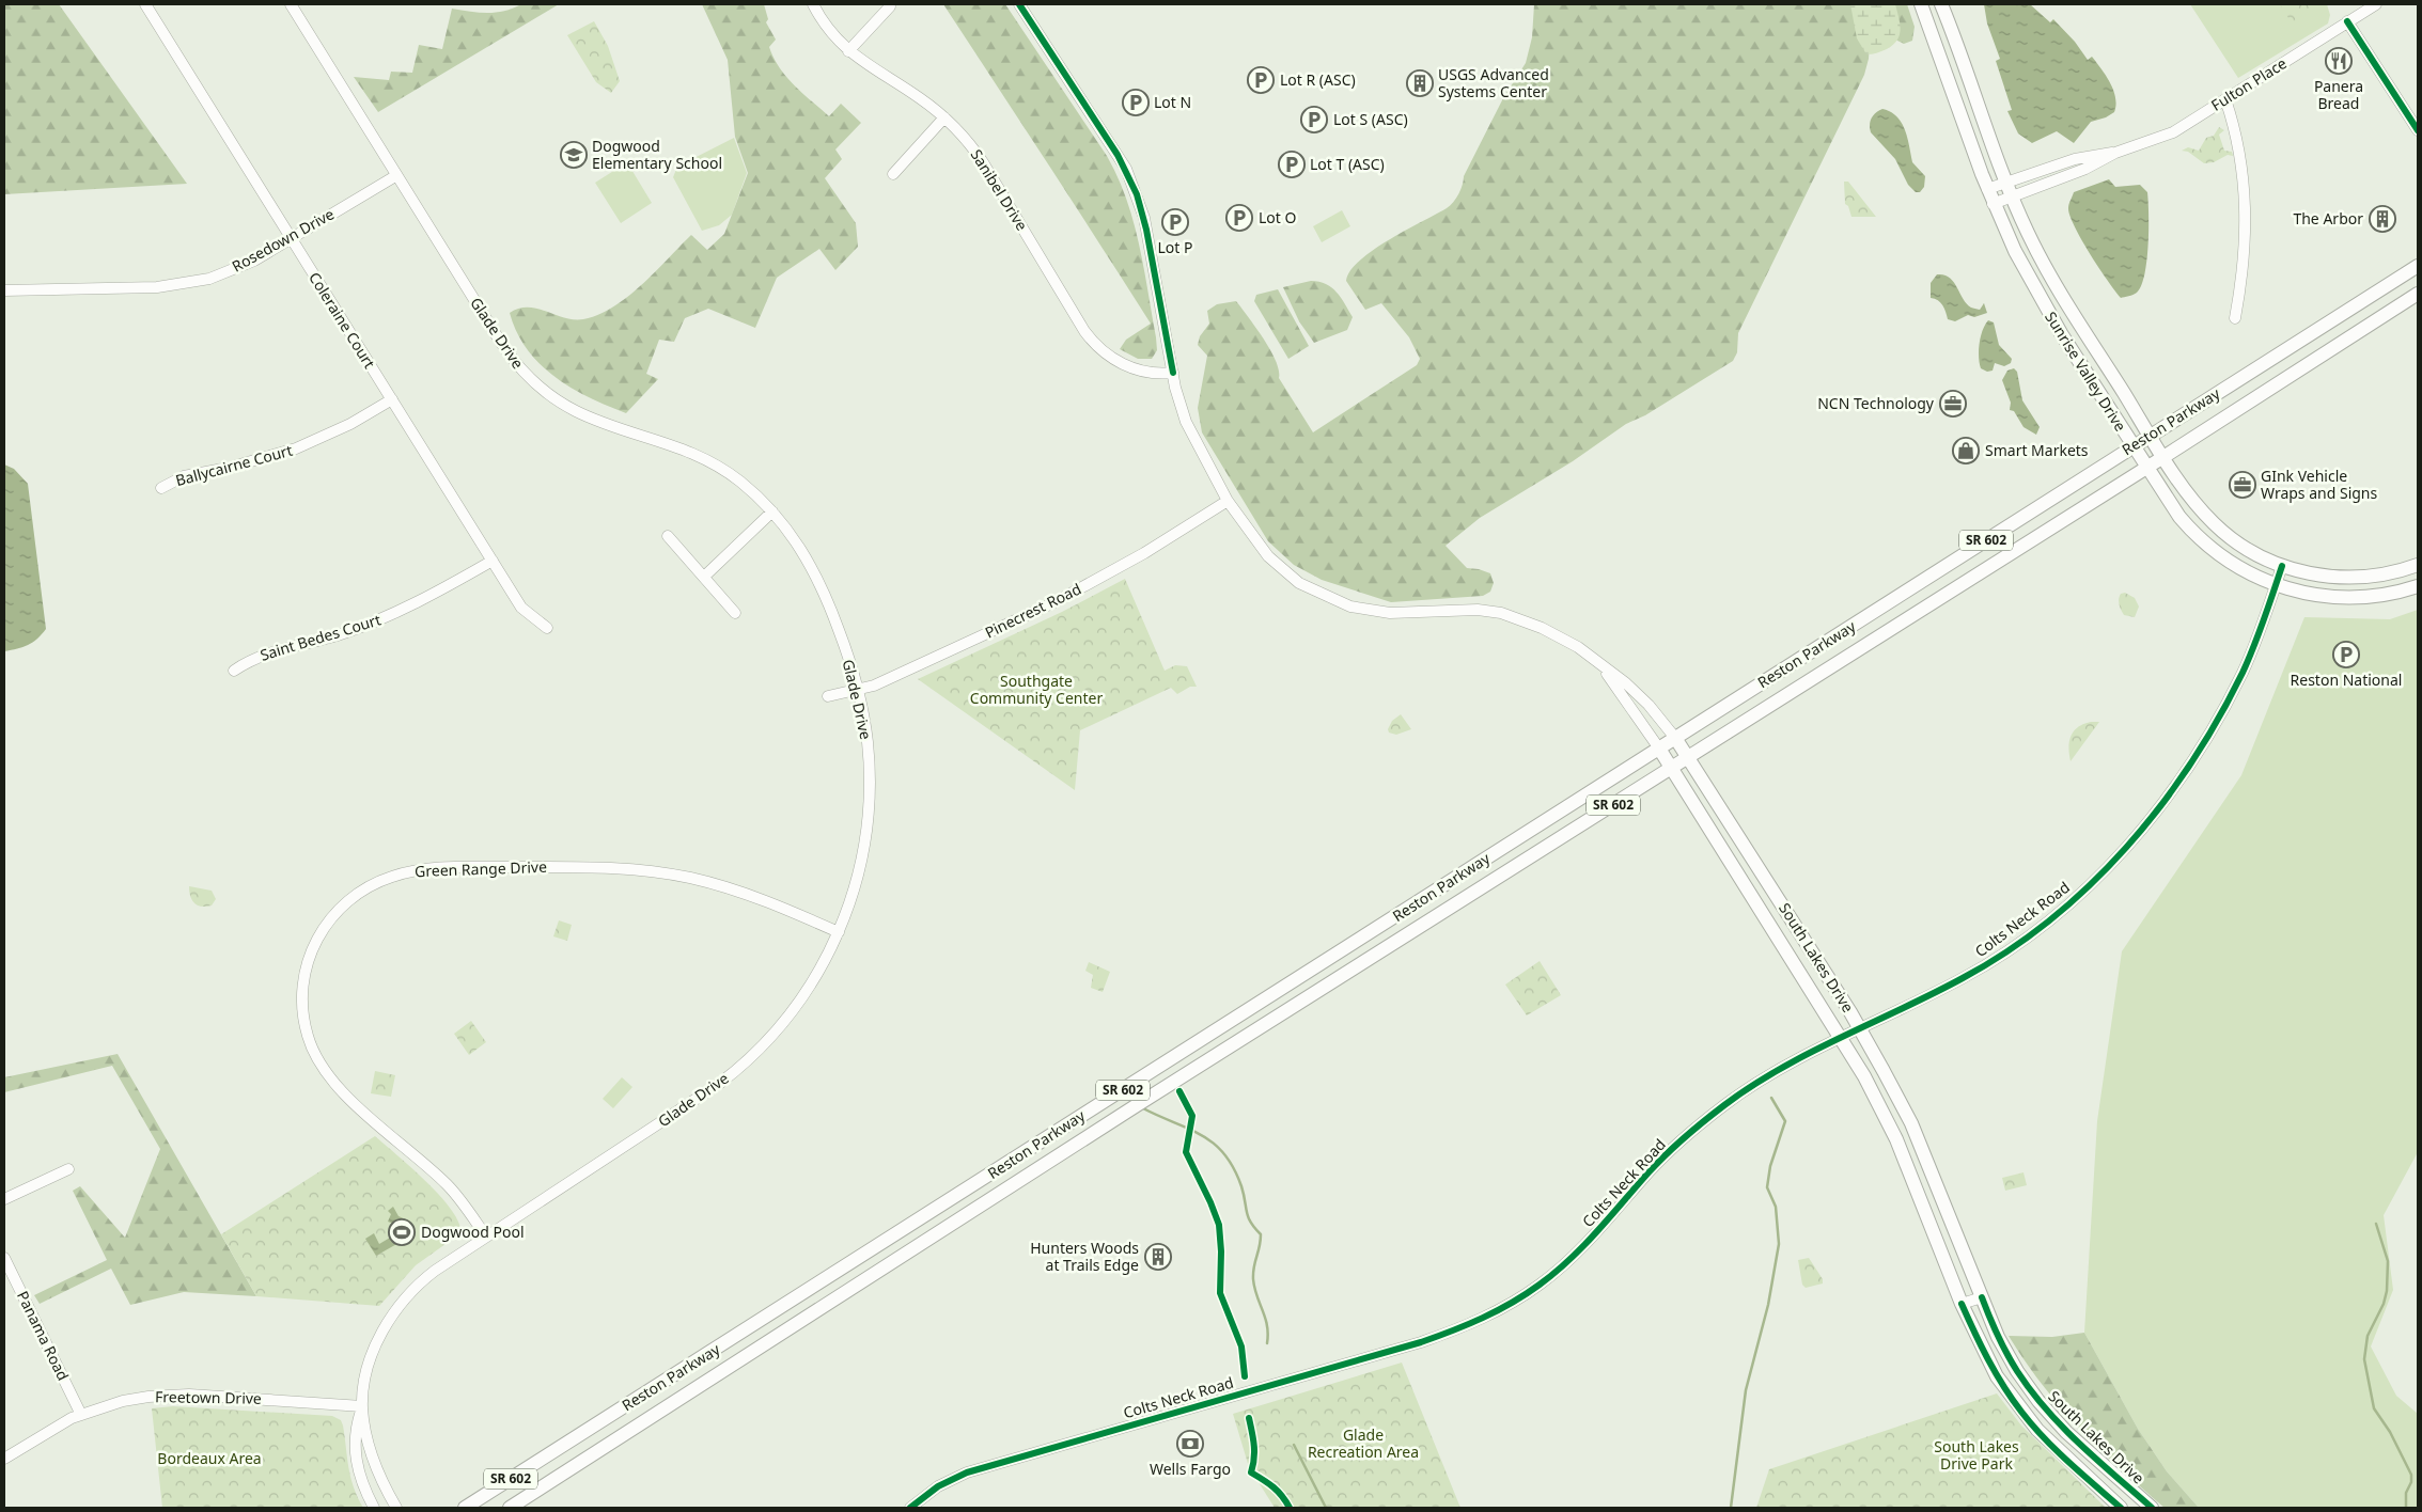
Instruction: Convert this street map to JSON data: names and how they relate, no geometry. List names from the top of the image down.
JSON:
{
  "streets": {
    "main road": [
      "Sunrise Valley Drive",
      "Reston Parkway",
      "SR 602",
      "South Lakes Drive"
    ],
    "street": [
      "Fulton Place",
      "Sanibel Drive",
      "Rosedown Drive",
      "Coleraine Court",
      "Glade Drive",
      "Ballycairne Court",
      "Pinecrest Road",
      "Saint Bedes Court",
      "Green Range Drive",
      "Colts Neck Road",
      "Panama Road",
      "Freetown Drive"
    ]
  },
  "crossings": [
    ["Fulton Place", "Sunrise Valley Drive"],
    ["Sanibel Drive", "South Lakes Drive"],
    ["Rosedown Drive", "Coleraine Court"],
    ["Rosedown Drive", "Glade Drive"],
    ["Coleraine Court", "Ballycairne Court"],
    ["Coleraine Court", "Saint Bedes Court"],
    ["Glade Drive", "Pinecrest Road"],
    ["Glade Drive", "Green Range Drive"],
    ["Glade Drive", "Freetown Drive"],
    ["Sunrise Valley Drive", "Reston Parkway"],
    ["Sunrise Valley Drive", "Colts Neck Road"],
    ["Reston Parkway", "South Lakes Drive"],
    ["Pinecrest Road", "South Lakes Drive"],
    ["Colts Neck Road", "South Lakes Drive"],
    ["Panama Road", "Freetown Drive"]
  ],
  "parks": [
    "Southgate Community Center",
    "Glade Recreation Area",
    "South Lakes Drive Park",
    "Bordeaux Area"
  ],
  "places": {
    "restaurant": ["Panera Bread"],
    "parking": [
      "Lot R (ASC)",
      "Lot N",
      "Lot S (ASC)",
      "Lot T (ASC)",
      "Lot O",
      "Lot P",
      "Reston National"
    ],
    "building": ["USGS Advanced Systems Center", "The Arbor", "Hunters Woods at Trails Edge"],
    "school or university": ["Dogwood Elementary School"],
    "office": ["NCN Technology", "GInk Vehicle Wraps and Signs"],
    "shop": ["Smart Markets"],
    "sports": ["Dogwood Pool"],
    "bank": ["Wells Fargo"]
  }
}
